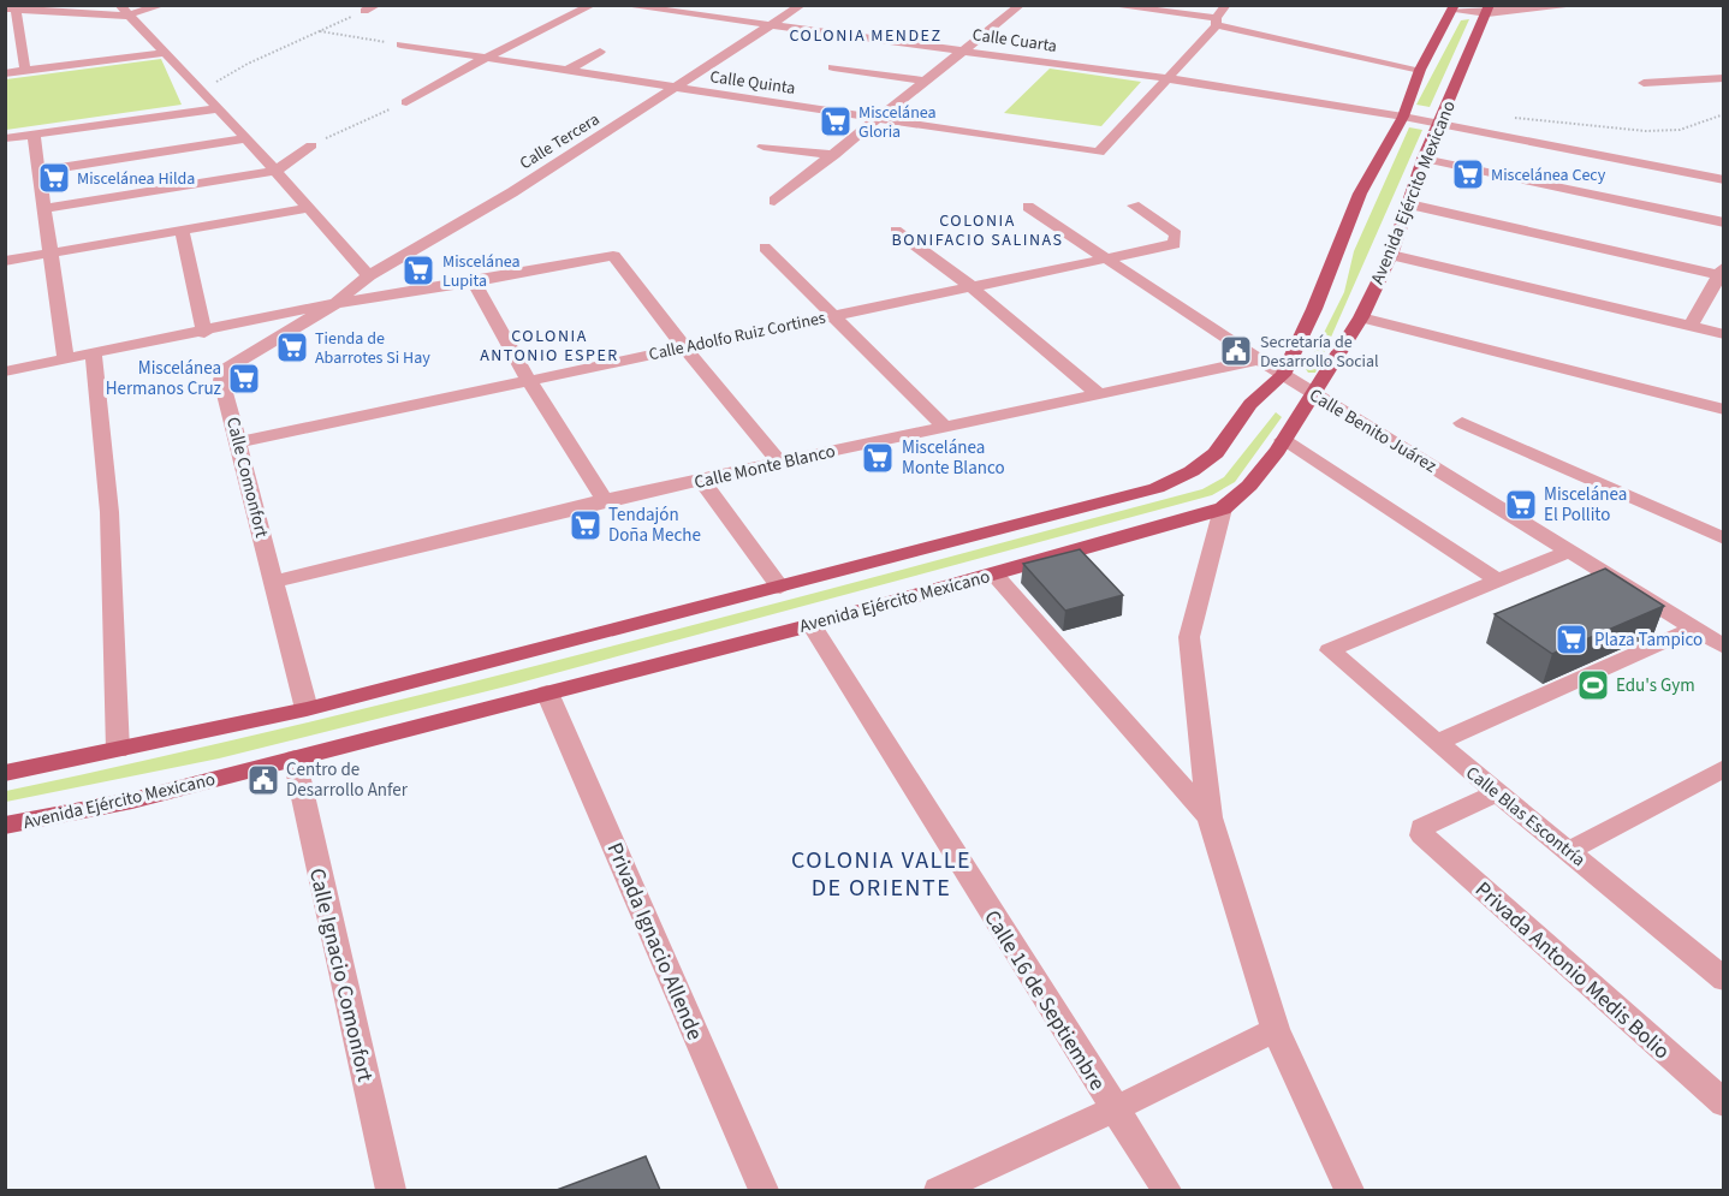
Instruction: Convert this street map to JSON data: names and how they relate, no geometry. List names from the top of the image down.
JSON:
{
  "streets": {
    "main road": ["Avenida Ejército Mexicano"],
    "street": [
      "Calle Cuarta",
      "Calle Quinta",
      "Calle Tercera",
      "Calle Adolfo Ruiz Cortines",
      "Calle Benito Juárez",
      "Calle Monte Blanco",
      "Calle Comonfort",
      "Calle Blas Escontría",
      "Privada Ignacio Allende",
      "Privada Antonio Medis Bolio",
      "Calle Ignacio Comonfort",
      "Calle 16 de Septiembre"
    ]
  },
  "crossings": [
    ["Calle Cuarta", "Calle Quinta"],
    ["Calle Cuarta", "Calle Tercera"],
    ["Calle Cuarta", "Avenida Ejército Mexicano"],
    ["Calle Quinta", "Calle Tercera"],
    ["Calle Tercera", "Calle Comonfort"],
    ["Avenida Ejército Mexicano", "Calle Benito Juárez"],
    ["Avenida Ejército Mexicano", "Calle Comonfort"],
    ["Avenida Ejército Mexicano", "Privada Ignacio Allende"],
    ["Avenida Ejército Mexicano", "Calle Ignacio Comonfort"],
    ["Avenida Ejército Mexicano", "Calle 16 de Septiembre"],
    ["Calle Adolfo Ruiz Cortines", "Calle Benito Juárez"],
    ["Calle Adolfo Ruiz Cortines", "Calle Comonfort"],
    ["Calle Benito Juárez", "Calle Monte Blanco"],
    ["Calle Monte Blanco", "Calle Comonfort"],
    ["Calle Blas Escontría", "Privada Antonio Medis Bolio"]
  ],
  "districts": [
    "COLONIA MENDEZ",
    "COLONIA BONIFACIO SALINAS",
    "COLONIA ANTONIO ESPER",
    "COLONIA VALLE DE ORIENTE"
  ],
  "places": {
    "supermarket": [
      "Miscelánea Gloria",
      "Miscelánea Cecy",
      "Miscelánea Hilda",
      "Miscelánea Lupita",
      "Tienda de Abarrotes Si Hay",
      "Miscelánea Hermanos Cruz",
      "Miscelánea Monte Blanco",
      "Miscelánea El Pollito",
      "Tendajón Doña Meche",
      "Plaza Tampico"
    ],
    "public building": ["Secretaría de Desarrollo Social", "Centro de Desarrollo Anfer"],
    "sports": ["Edu's Gym"]
  }
}
